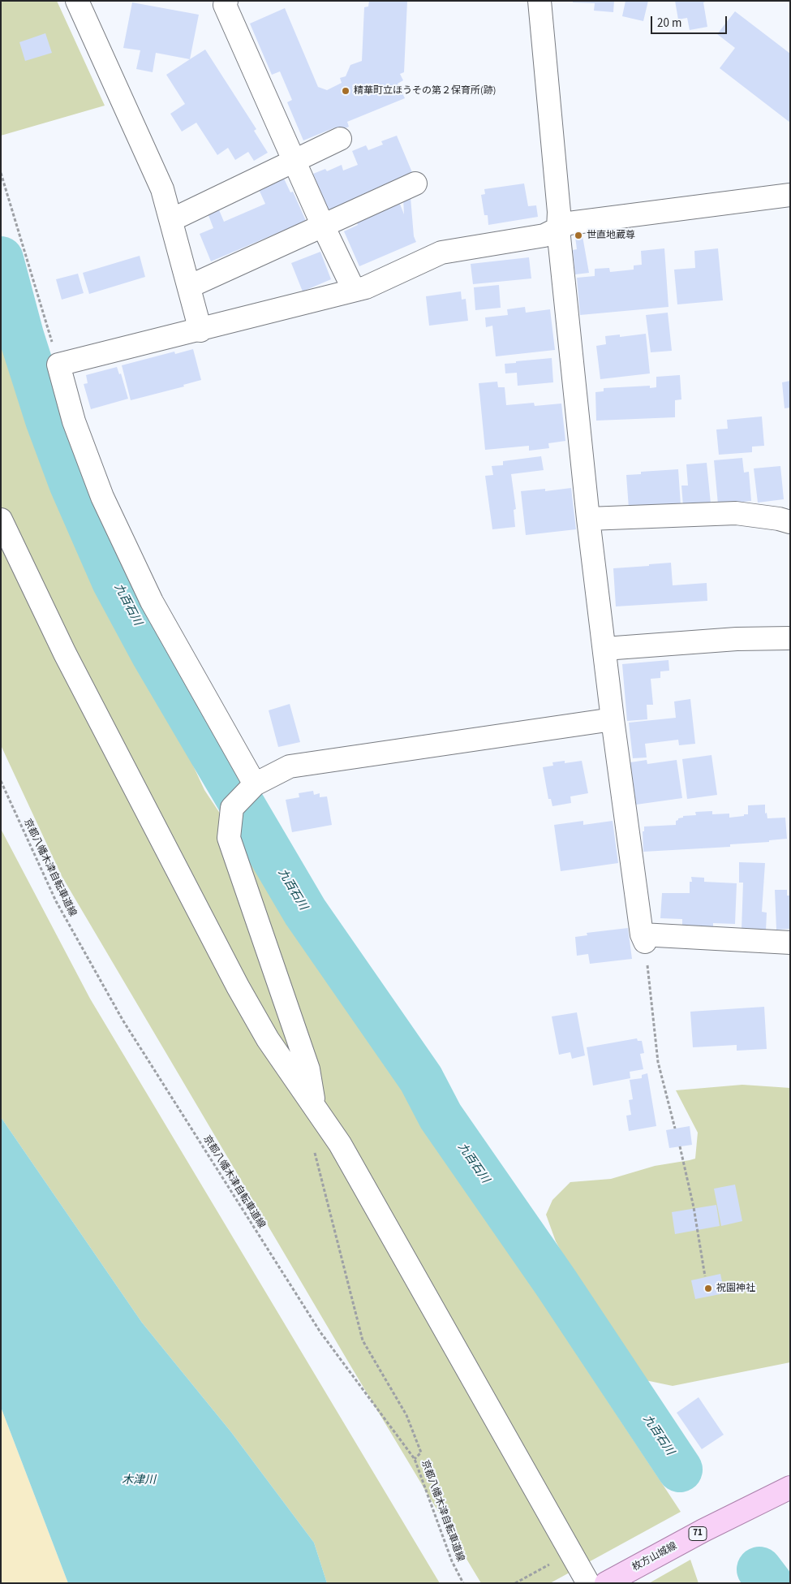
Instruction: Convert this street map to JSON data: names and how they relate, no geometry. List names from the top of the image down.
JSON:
{
  "streets": {
    "main road": ["71", "枚方山城線"],
    "path": ["京都八幡木津自転車道線"]
  },
  "water": ["九百石川", "木津川"],
  "places": ["精華町立ほうその第２保育所(跡)", "世直地蔵尊", "祝園神社"],
  "scale_bar": "20 m"
}
